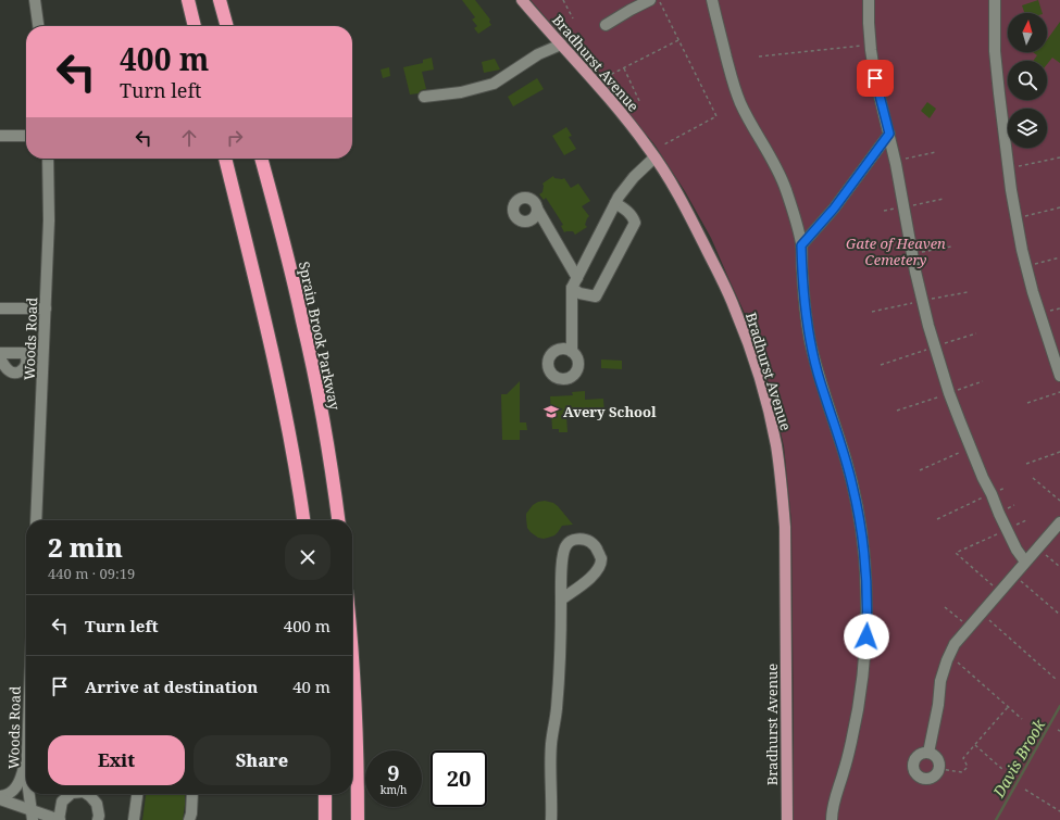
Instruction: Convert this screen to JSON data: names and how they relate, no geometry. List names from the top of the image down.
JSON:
{
  "streets": {
    "highway": ["Sprain Brook Parkway"],
    "main road": ["Bradhurst Avenue"],
    "street": ["Woods Road"]
  },
  "water": ["Davis Brook"],
  "parks": ["Gate of Heaven Cemetery"],
  "places": {
    "school or university": ["Avery School"]
  },
  "north": "top",
  "page": {
    "turn": ["400 m", "Turn left"],
    "heading": ["2 min", "440 m · 09:19"],
    "list": [
      {
        "name": "Turn left",
        "value": "400 m"
      },
      {
        "name": "Arrive at destination",
        "value": "40 m"
      }
    ],
    "buttons": ["Exit", "Share"],
    "speed": "9 km/h",
    "limit": "20"
  }
}
